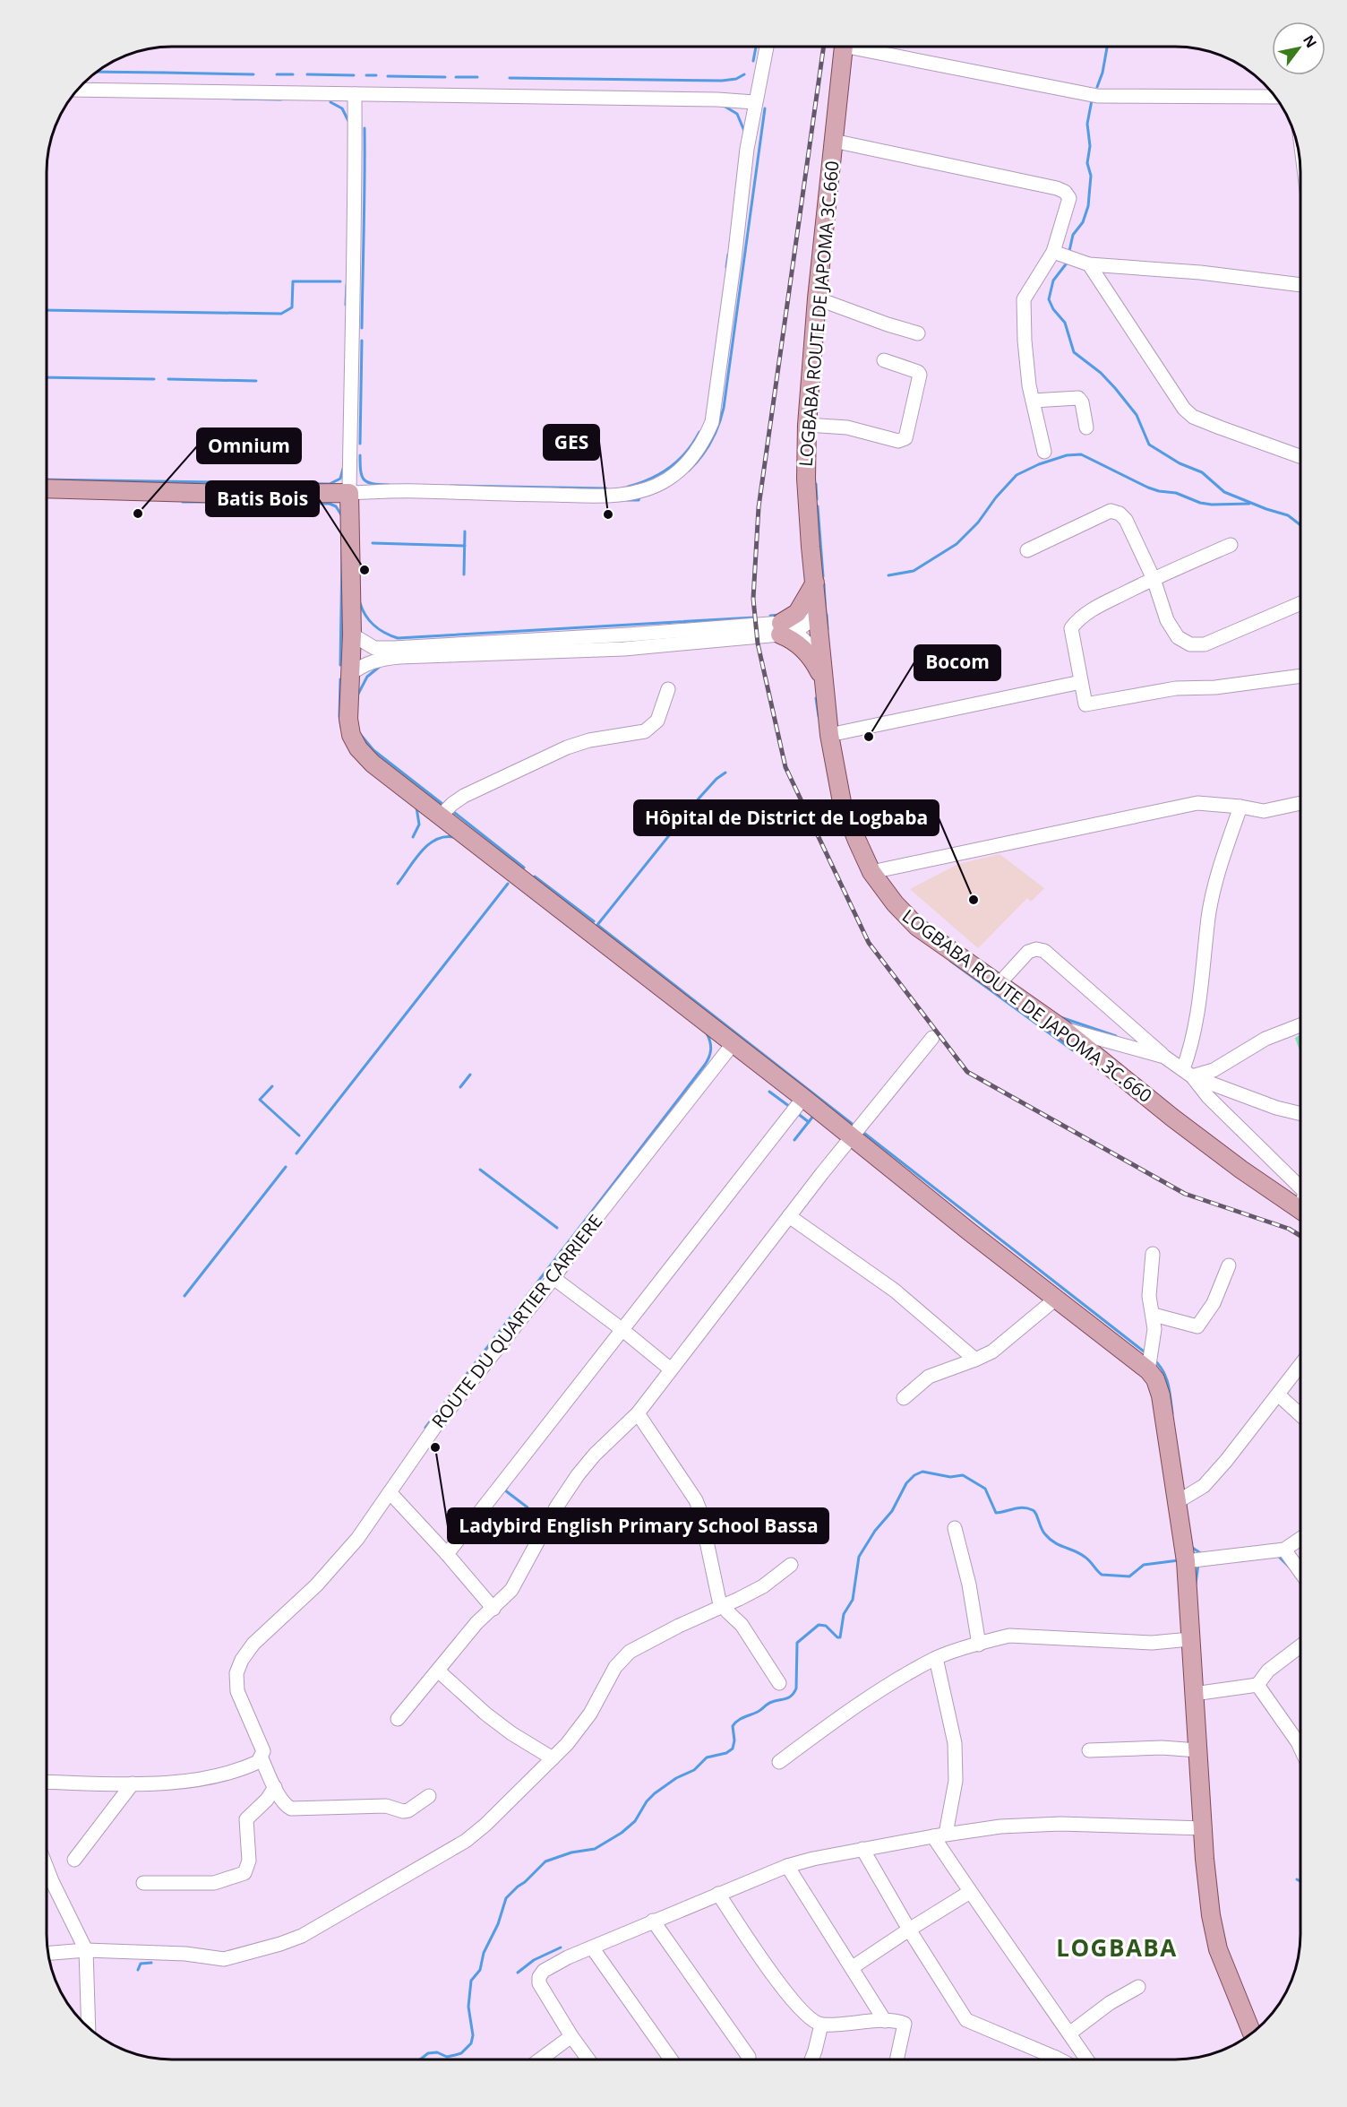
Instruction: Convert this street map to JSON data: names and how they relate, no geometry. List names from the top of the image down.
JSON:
{
  "streets": {
    "main road": ["LOGBABA ROUTE DE JAPOMA 3C.660"],
    "street": ["ROUTE DU QUARTIER CARRIERE"]
  },
  "districts": ["LOGBABA"],
  "places": [
    "Omnium",
    "GES",
    "Batis Bois",
    "Bocom",
    "Hôpital de District de Logbaba",
    "Ladybird English Primary School Bassa"
  ],
  "north": "top right"
}
